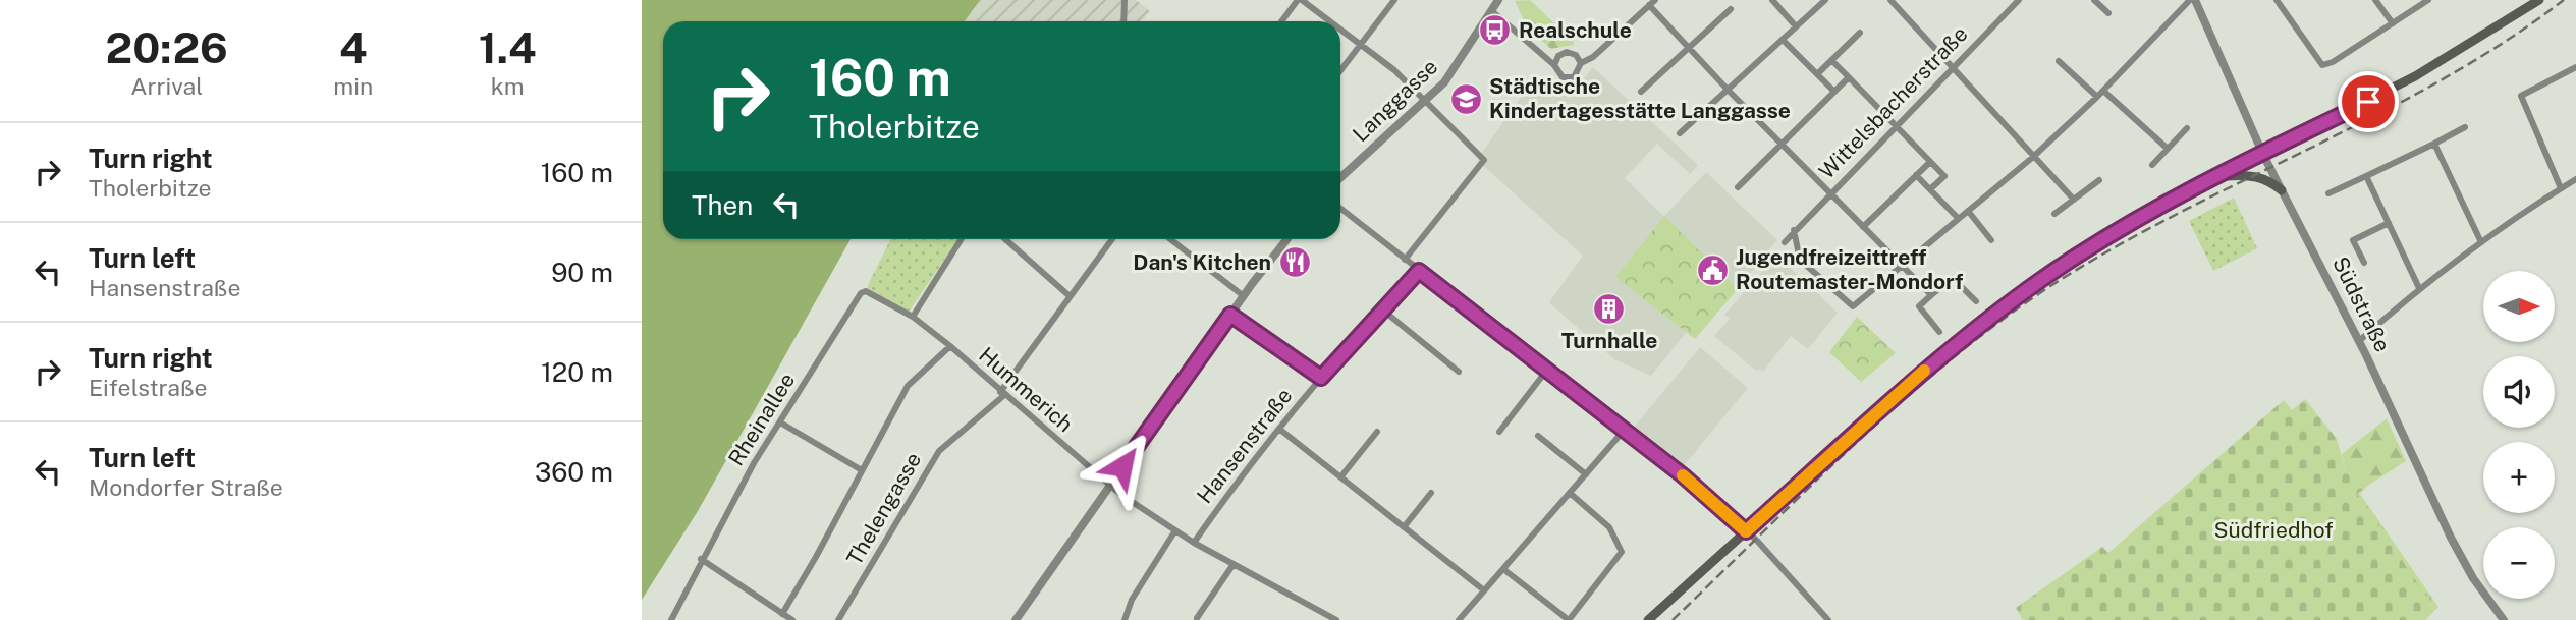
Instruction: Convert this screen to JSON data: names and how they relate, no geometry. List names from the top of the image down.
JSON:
{
  "streets": {
    "street": [
      "Langgasse",
      "Wittelsbacherstraße",
      "Südstraße",
      "Hummerich",
      "Rheinallee",
      "Hansenstraße",
      "Thelengasse"
    ]
  },
  "crossings": [
    ["Hummerich", "Rheinallee"],
    ["Hummerich", "Hansenstraße"],
    ["Hummerich", "Thelengasse"]
  ],
  "parks": ["Südfriedhof"],
  "places": {
    "bus stop": ["Realschule"],
    "school or university": ["Städtische Kindertagesstätte Langgasse"],
    "restaurant": ["Dan's Kitchen"],
    "public building": ["Jugendfreizeittreff Routemaster-Mondorf"],
    "building": ["Turnhalle"]
  },
  "north": "right",
  "page": {
    "eta": [
      "20:26",
      "Arrival",
      "4",
      "min",
      "1.4",
      "km"
    ],
    "turn": ["160 m", "Tholerbitze"],
    "list": [
      {
        "name": "Turn right",
        "note": "Tholerbitze",
        "value": "160 m"
      },
      {
        "name": "Turn left",
        "note": "Hansenstraße",
        "value": "90 m"
      },
      {
        "name": "Turn right",
        "note": "Eifelstraße",
        "value": "120 m"
      },
      {
        "name": "Turn left",
        "note": "Mondorfer Straße",
        "value": "360 m"
      }
    ],
    "then": "Then",
    "map_buttons": ["+", "−"]
  }
}
